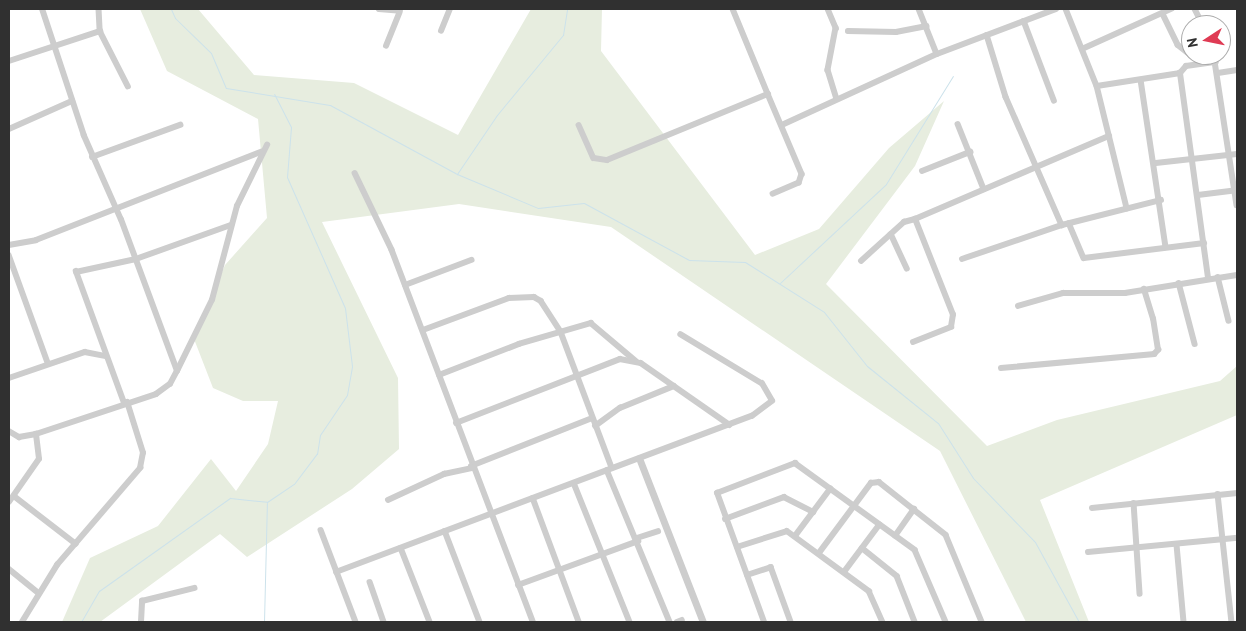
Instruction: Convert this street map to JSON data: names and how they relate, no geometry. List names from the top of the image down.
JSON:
{
  "north": "left"
}
